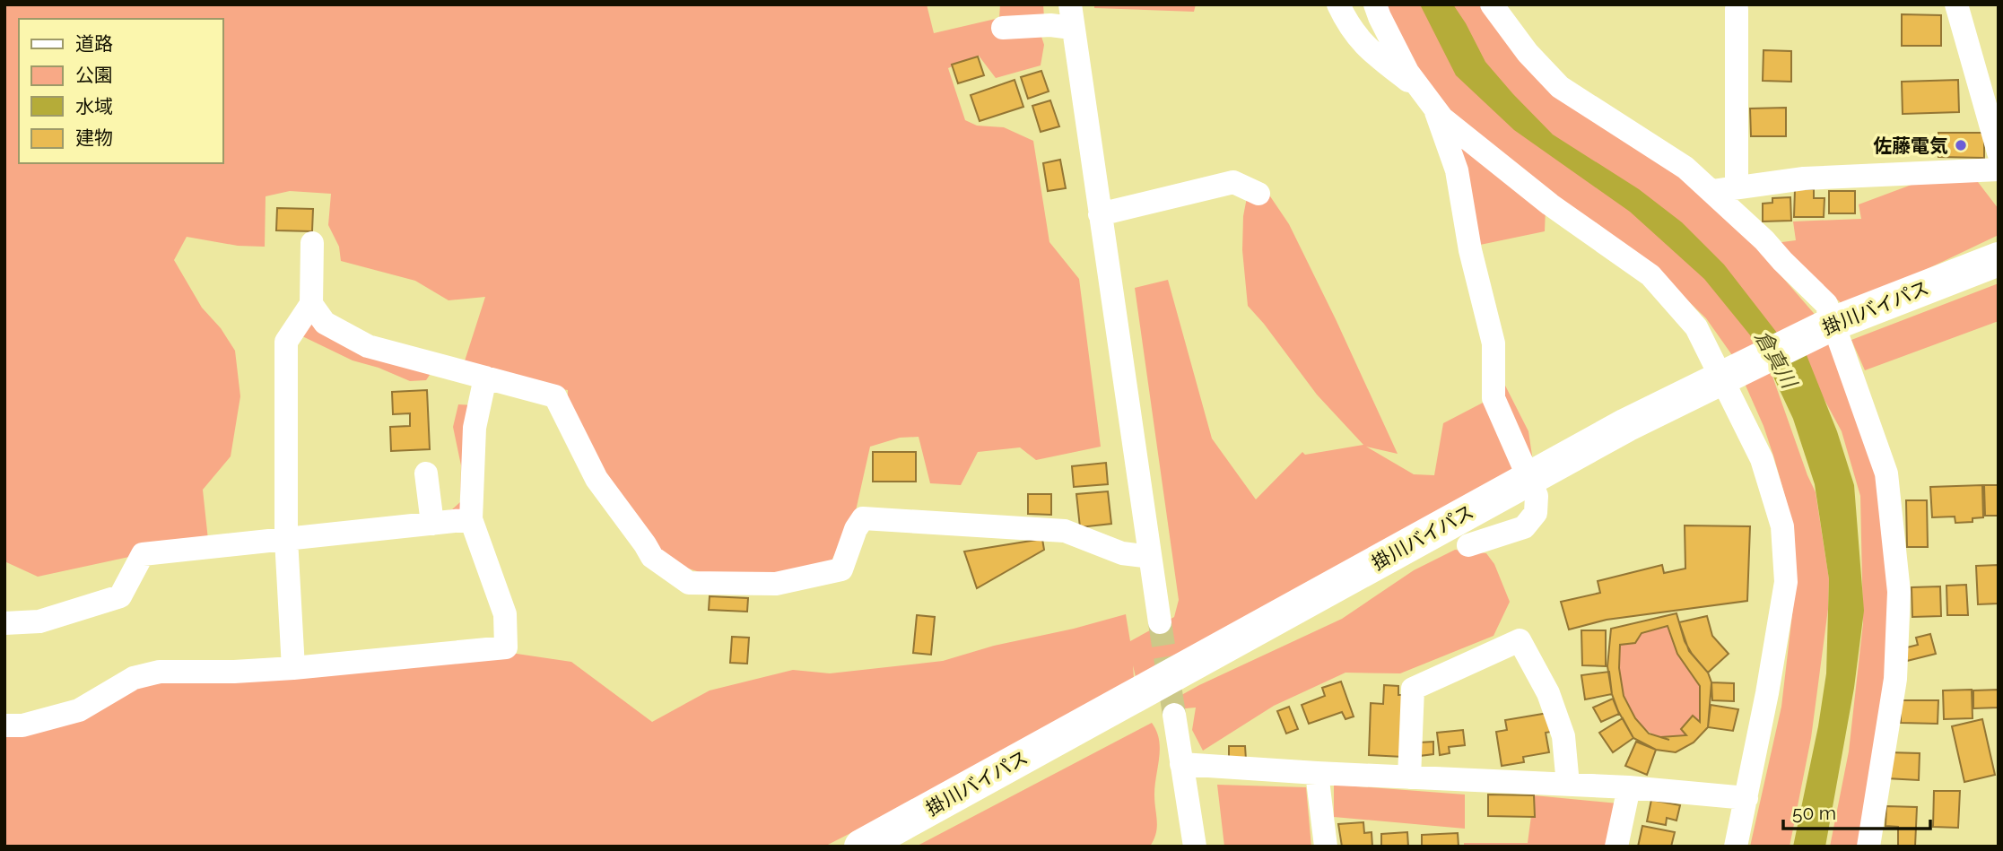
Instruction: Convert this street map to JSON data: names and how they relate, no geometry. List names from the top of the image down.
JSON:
{
  "streets": {
    "highway": ["掛川バイパス"]
  },
  "water": ["倉真川"],
  "places": ["佐藤電気"],
  "legend": [
    "道路",
    "公園",
    "水域",
    "建物"
  ],
  "scale_bar": "50 m"
}
